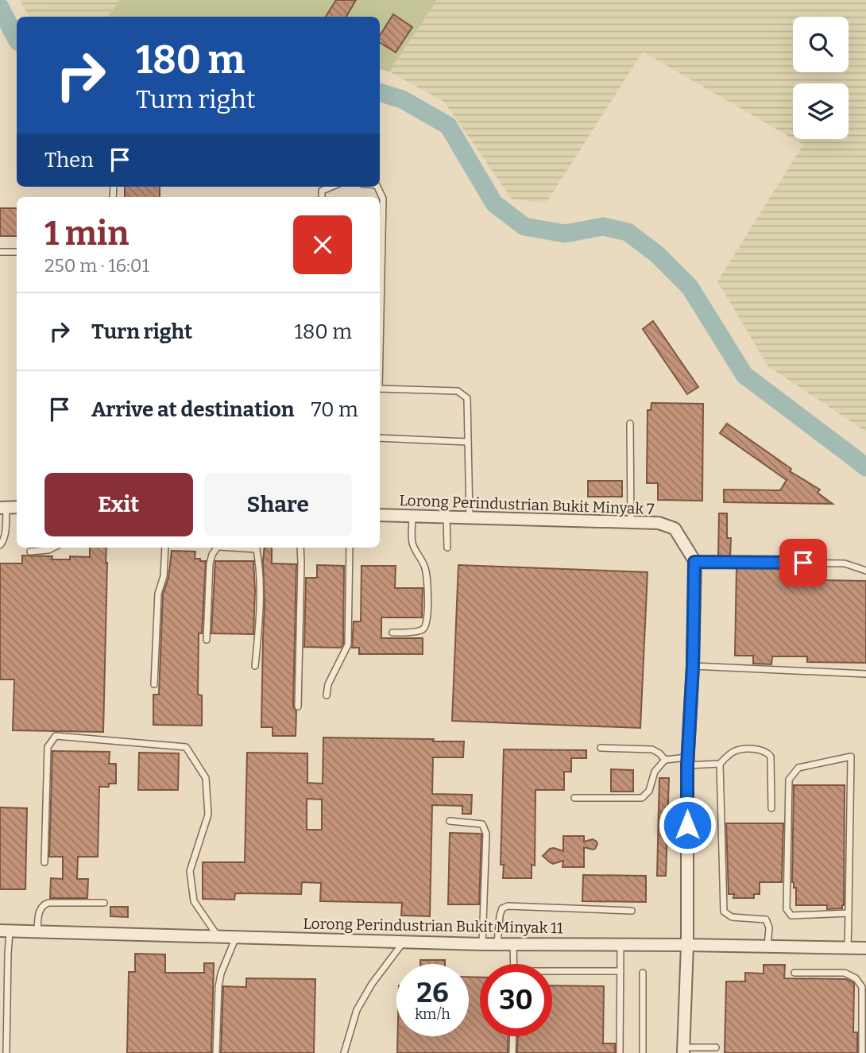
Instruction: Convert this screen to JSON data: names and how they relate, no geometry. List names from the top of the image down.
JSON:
{
  "streets": {
    "street": ["Lorong Perindustrian Bukit Minyak 7", "Lorong Perindustrian Bukit Minyak 11"]
  },
  "page": {
    "turn": ["180 m", "Turn right"],
    "then": "Then",
    "heading": ["1 min", "250 m · 16:01"],
    "list": [
      {
        "name": "Turn right",
        "value": "180 m"
      },
      {
        "name": "Arrive at destination",
        "value": "70 m"
      }
    ],
    "buttons": ["Exit", "Share"],
    "speed": "26 km/h",
    "limit": "30"
  }
}
